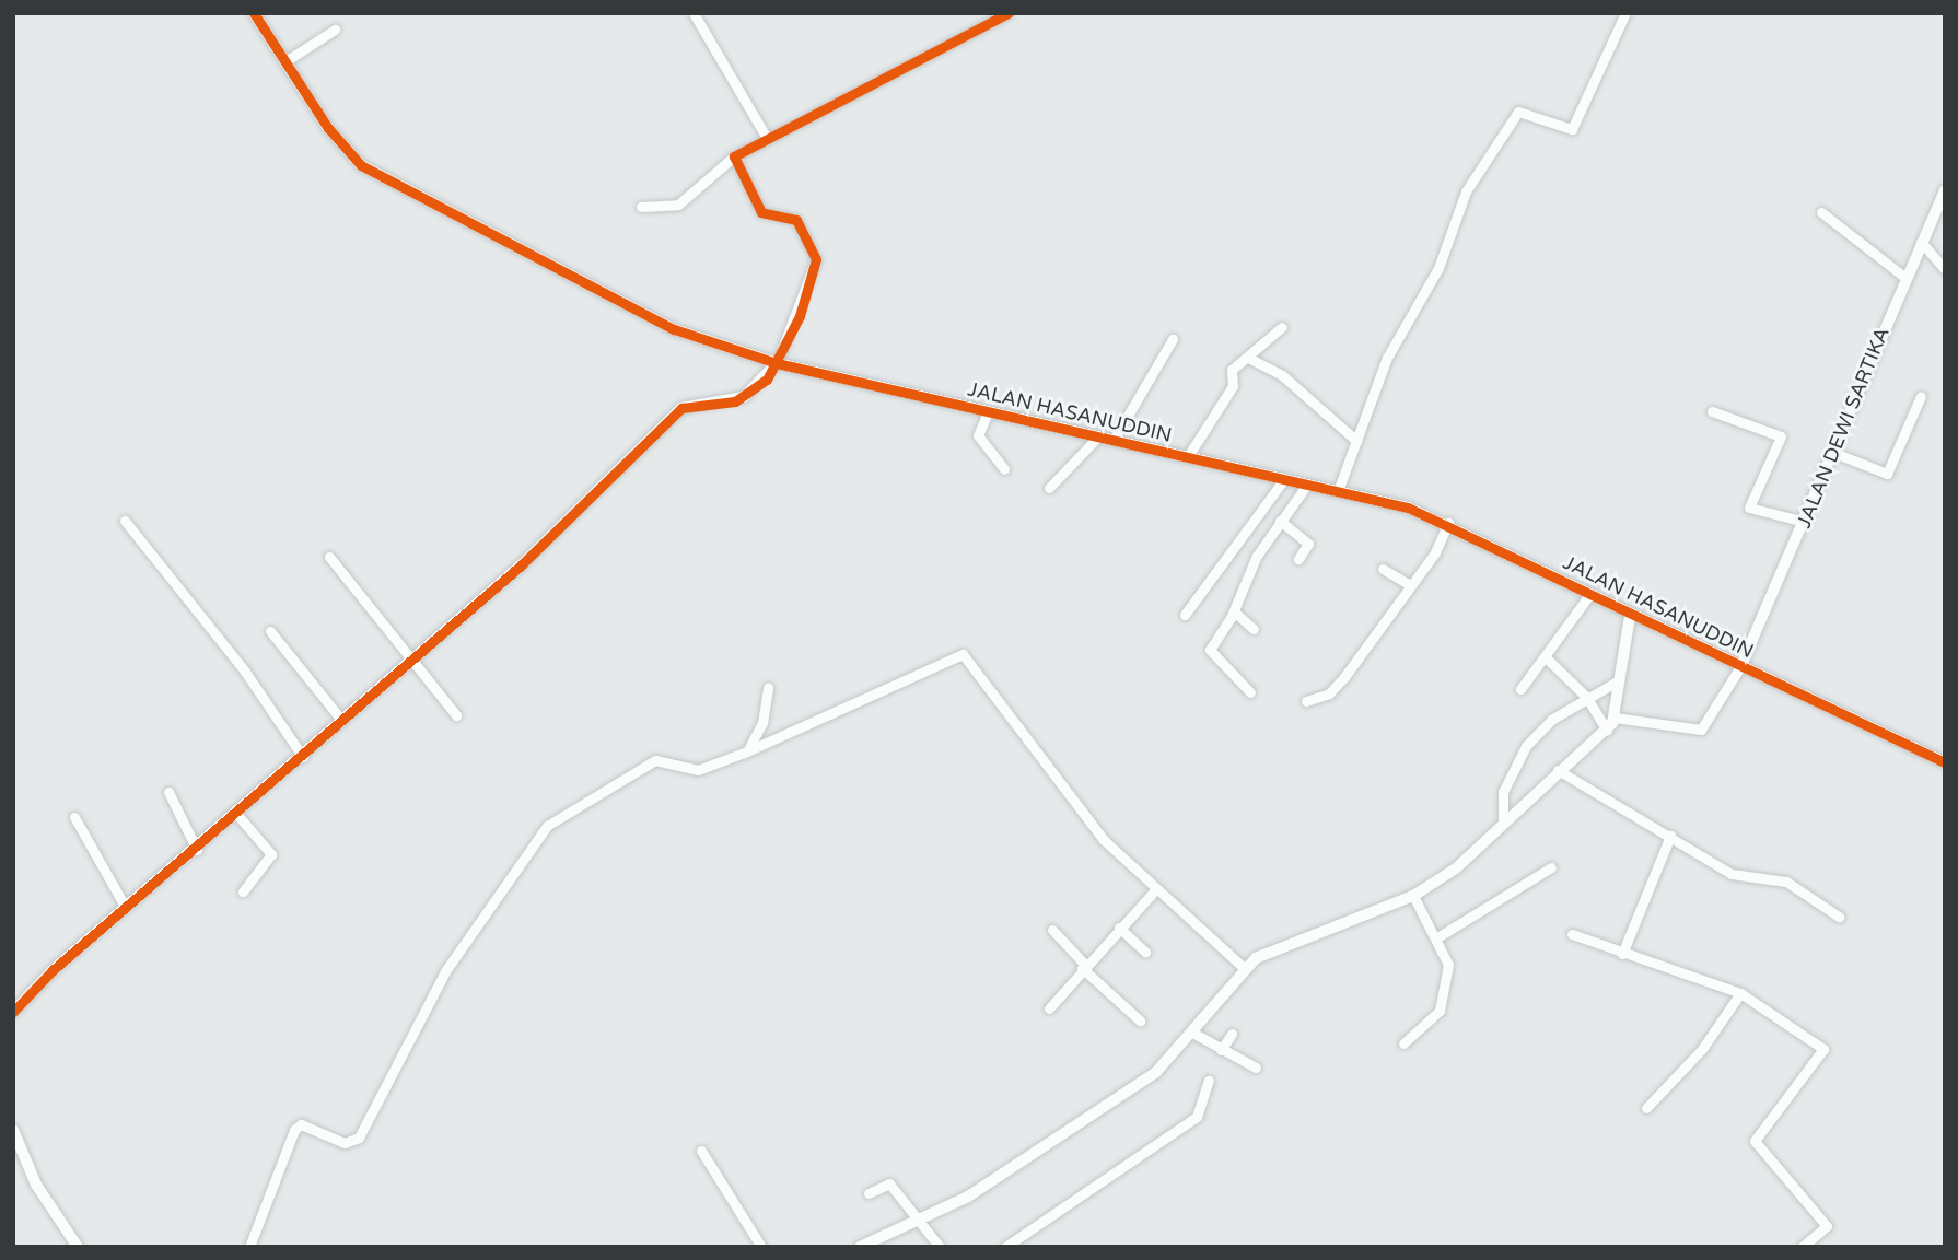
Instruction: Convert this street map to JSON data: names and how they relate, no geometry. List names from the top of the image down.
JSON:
{
  "streets": {
    "street": ["JALAN HASANUDDIN", "JALAN DEWI SARTIKA"]
  },
  "crossings": [
    ["JALAN HASANUDDIN", "JALAN DEWI SARTIKA"]
  ]
}
